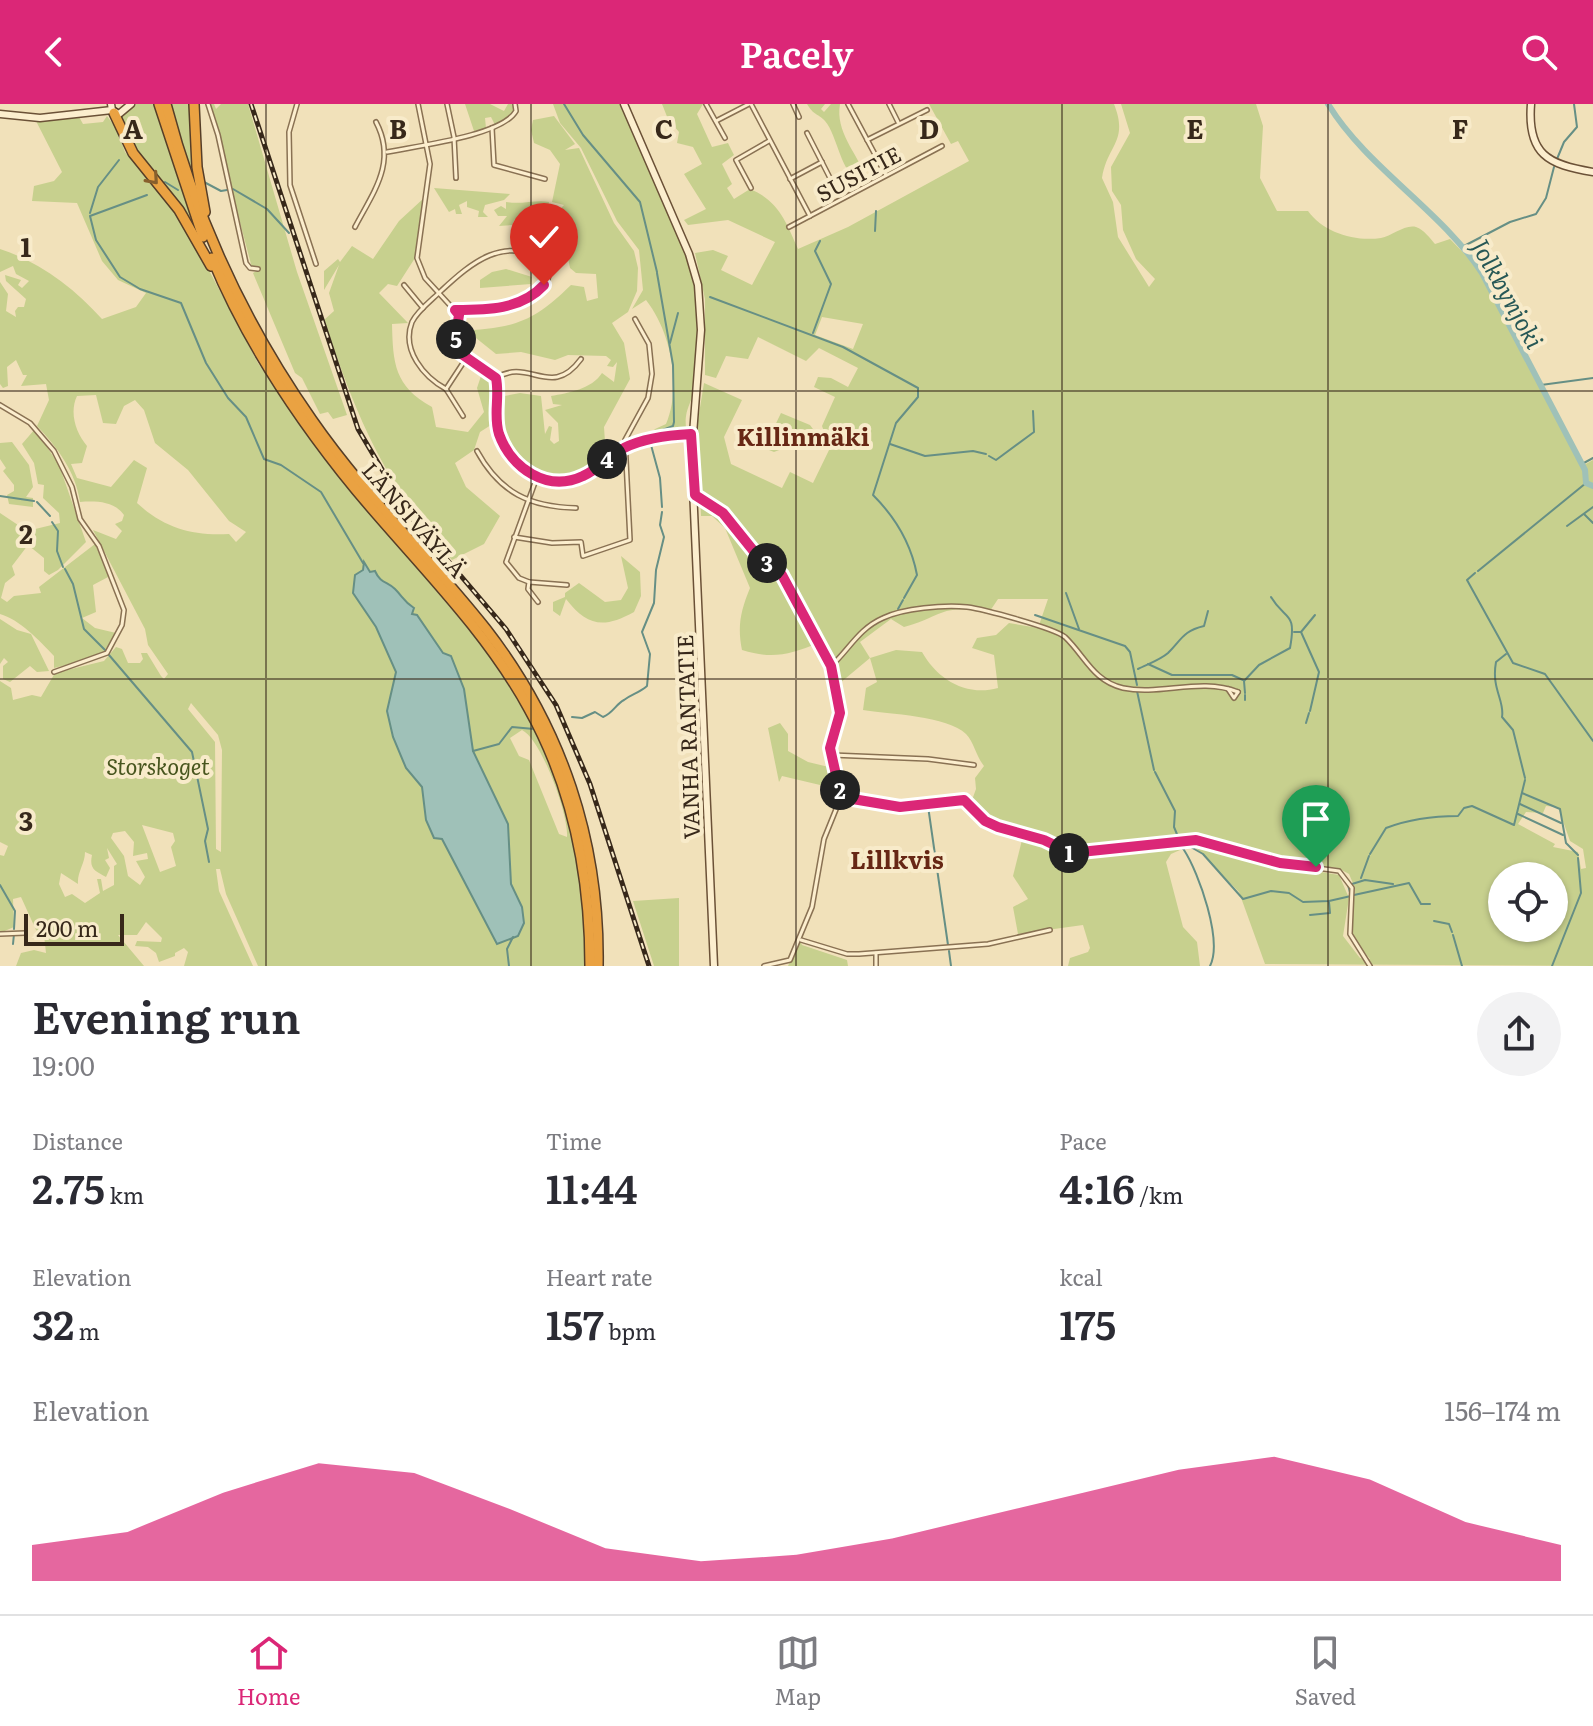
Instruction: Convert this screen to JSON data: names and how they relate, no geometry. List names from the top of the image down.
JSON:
{
  "streets": {
    "highway": ["LÄNSIVÄYLÄ"],
    "main road": ["VANHA RANTATIE"],
    "street": ["SUSITIE"]
  },
  "districts": ["Killinmäki", "Lillkvis"],
  "water": ["Jolkbynjoki"],
  "parks": ["Storskoget"],
  "scale_bar": "200 m",
  "page": {
    "header": "Pacely",
    "pins": [
      "5",
      "4",
      "3",
      "2",
      "1"
    ],
    "scale": "200 m",
    "heading": ["Evening run", "19:00"],
    "stats": [
      ["Distance", "2.75 km"],
      ["Time", "11:44"],
      ["Pace", "4:16 /km"],
      ["Elevation", "32 m"],
      ["Heart rate", "157 bpm"],
      ["kcal", "175"]
    ],
    "chart": ["Elevation", "156–174 m"],
    "tabs": ["Home", "Map", "Saved"]
  },
  "grid": {
    "columns": [
      "A",
      "B",
      "C",
      "D",
      "E",
      "F"
    ],
    "rows": ["1", "2", "3"]
  }
}
